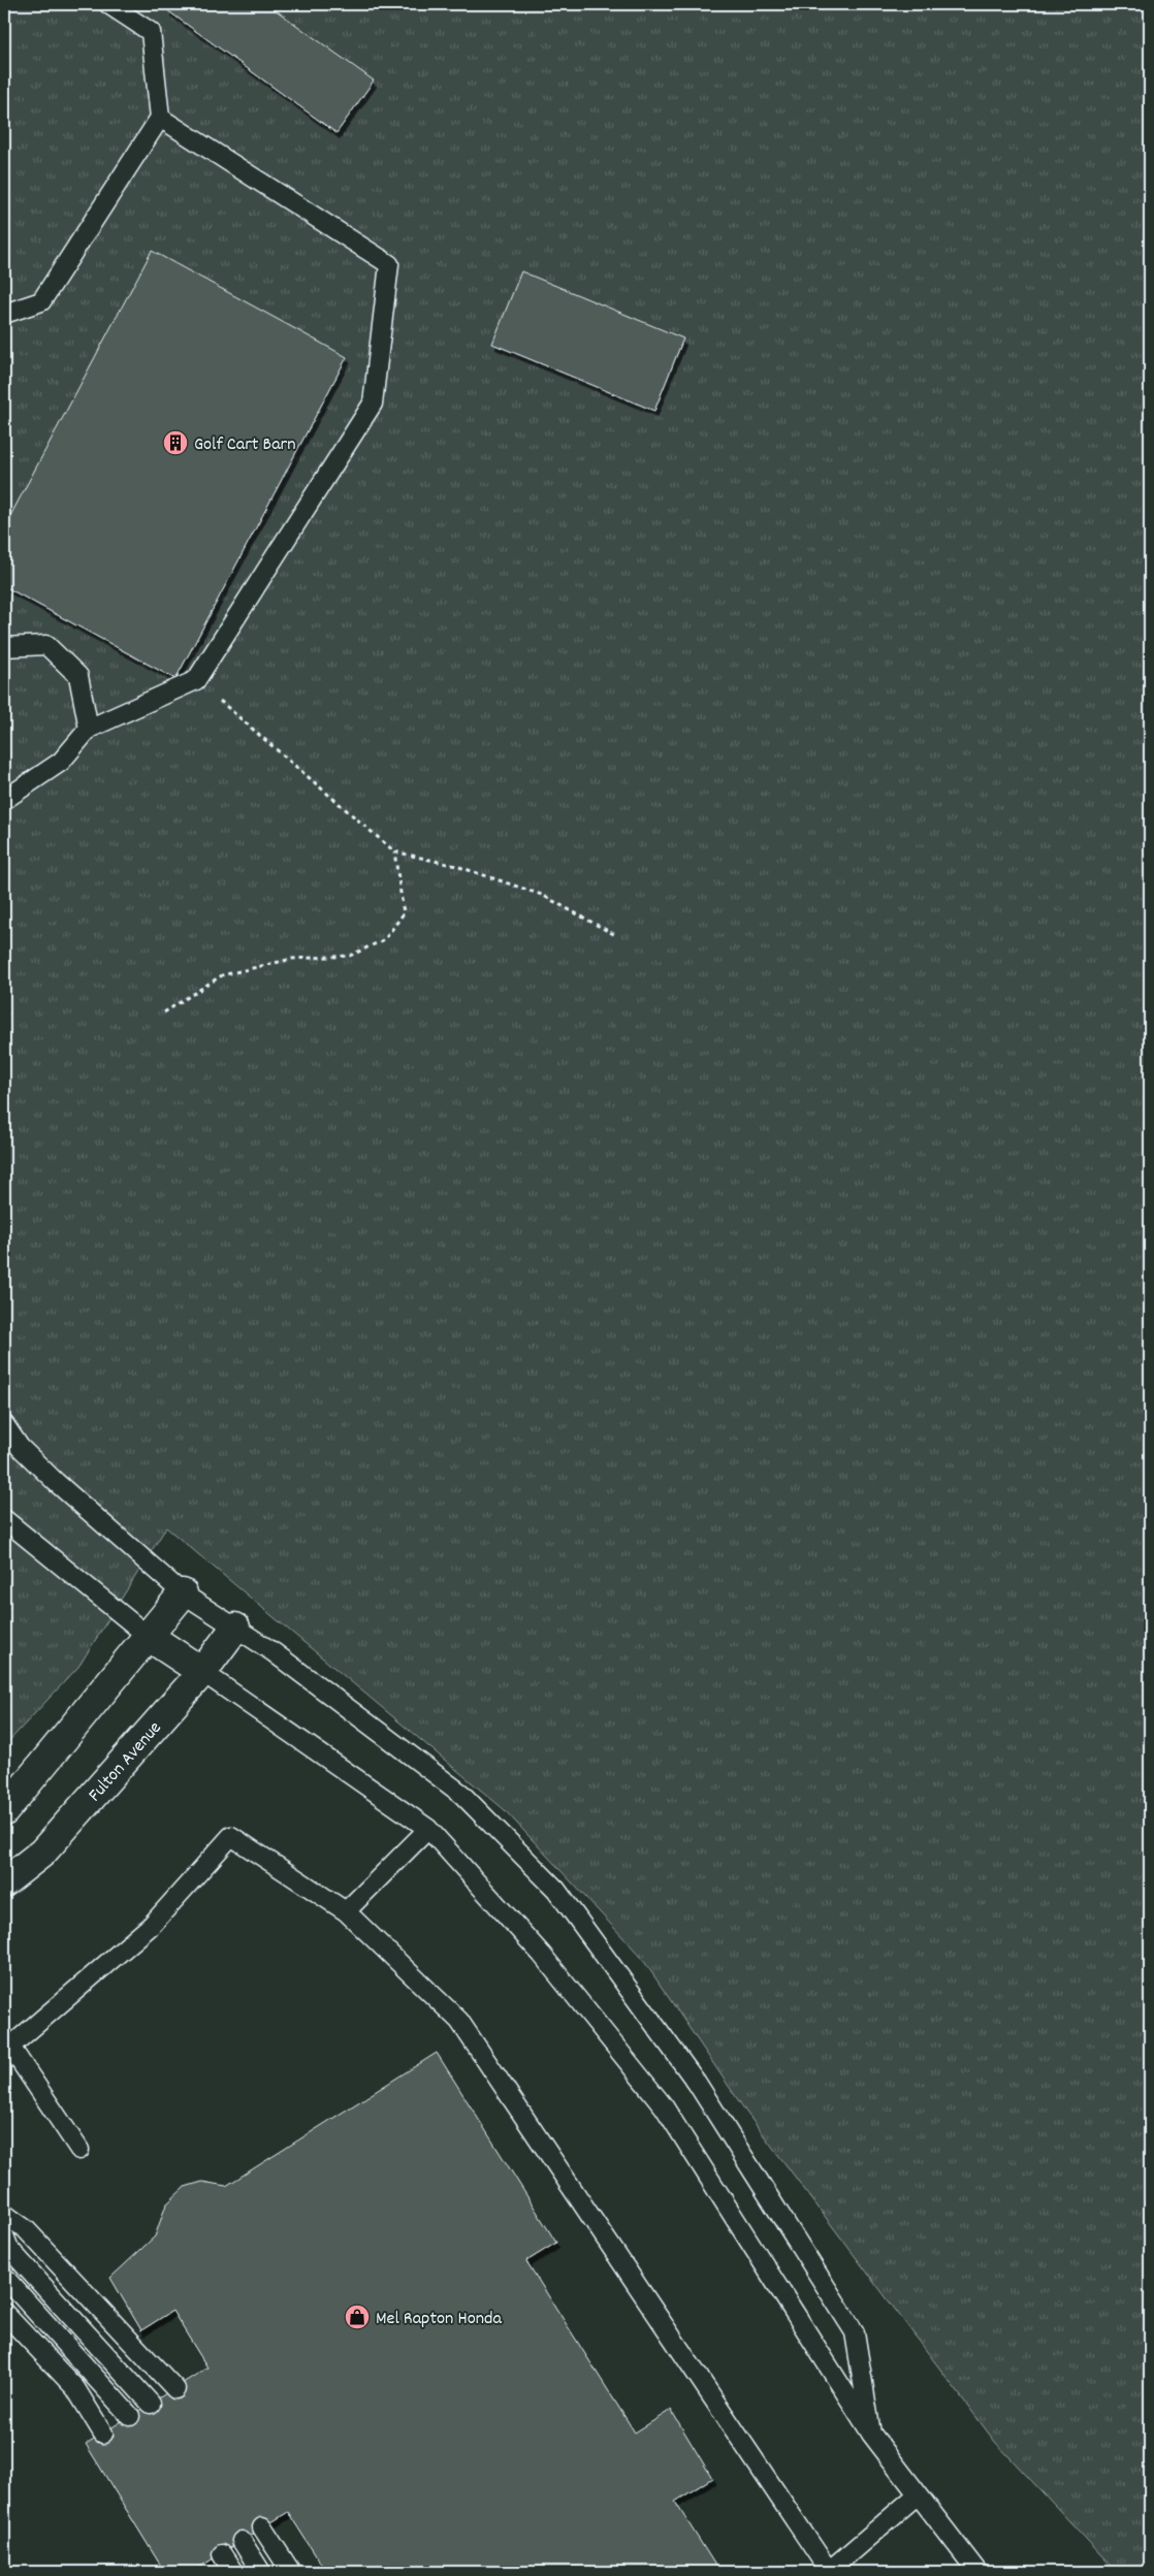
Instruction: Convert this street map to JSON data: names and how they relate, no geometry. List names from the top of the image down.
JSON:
{
  "streets": {
    "street": ["Fulton Avenue"]
  },
  "places": {
    "building": ["Golf Cart Barn"],
    "shop": ["Mel Rapton Honda"]
  }
}
